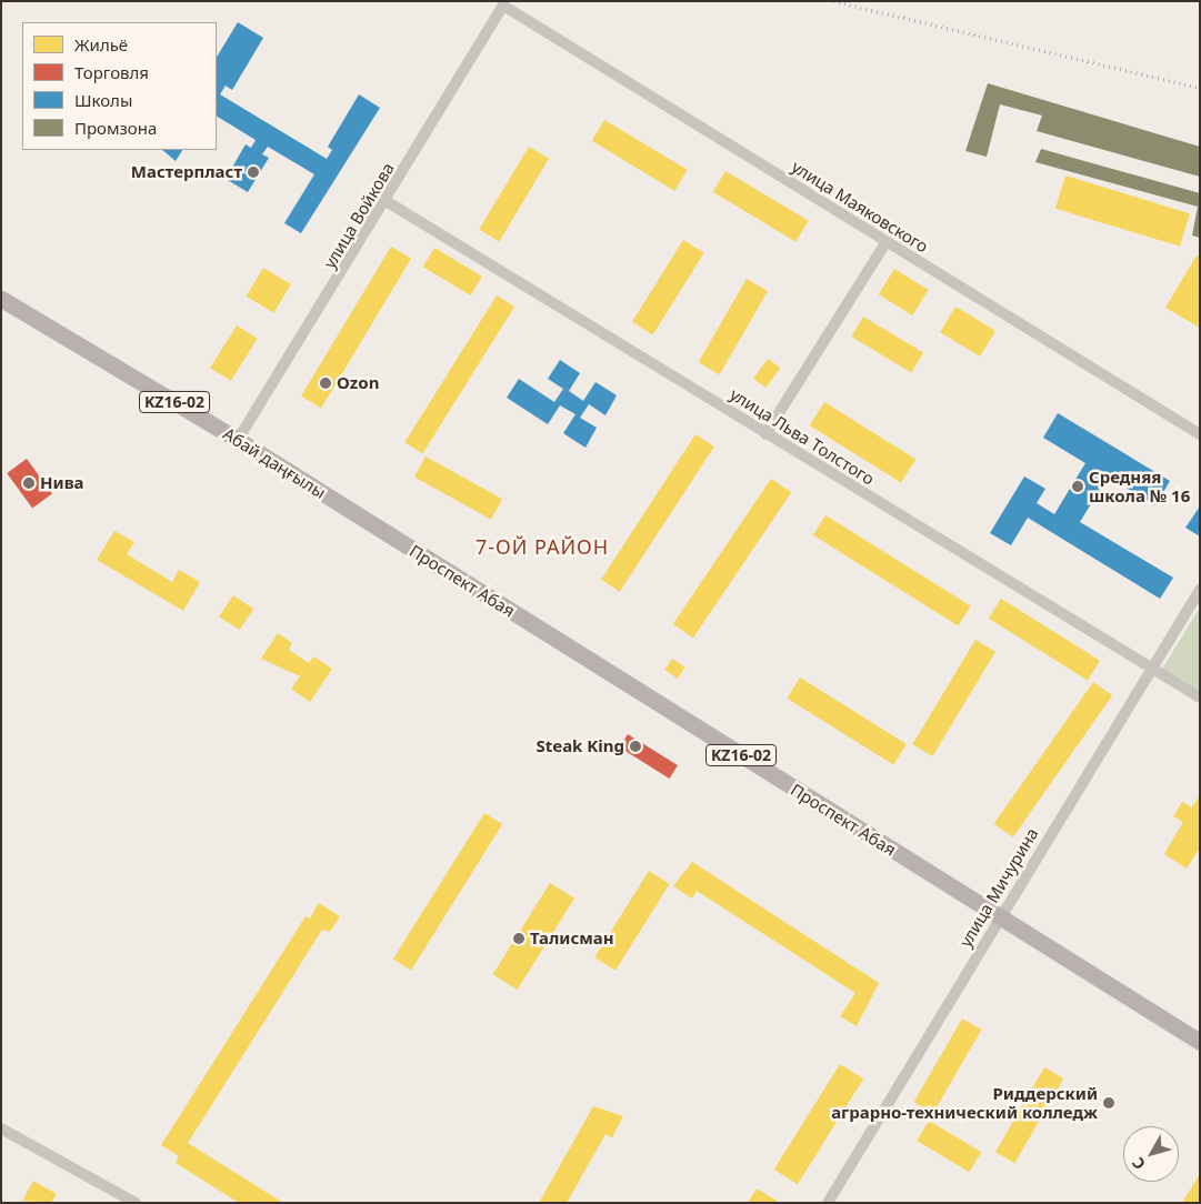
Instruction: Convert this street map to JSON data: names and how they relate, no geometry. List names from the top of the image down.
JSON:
{
  "streets": {
    "main road": ["KZ16-02", "Абай даңғылы", "Проспект Абая"],
    "street": [
      "улица Маяковского",
      "улица Войкова",
      "улица Льва Толстого",
      "улица Мичурина"
    ]
  },
  "crossings": [
    ["улица Маяковского", "улица Войкова"],
    ["улица Войкова", "улица Льва Толстого"],
    ["улица Войкова", "Абай даңғылы"],
    ["улица Льва Толстого", "улица Мичурина"],
    ["Абай даңғылы", "Проспект Абая"],
    ["Проспект Абая", "улица Мичурина"]
  ],
  "districts": ["7-ОЙ РАЙОН"],
  "places": [
    "Мастерпласт",
    "Ozon",
    "Нива",
    "Средняя школа № 16",
    "Steak King",
    "Талисман",
    "Риддерский аграрно-технический колледж"
  ],
  "legend": [
    "Жильё",
    "Торговля",
    "Школы",
    "Промзона"
  ],
  "north": "bottom left"
}
